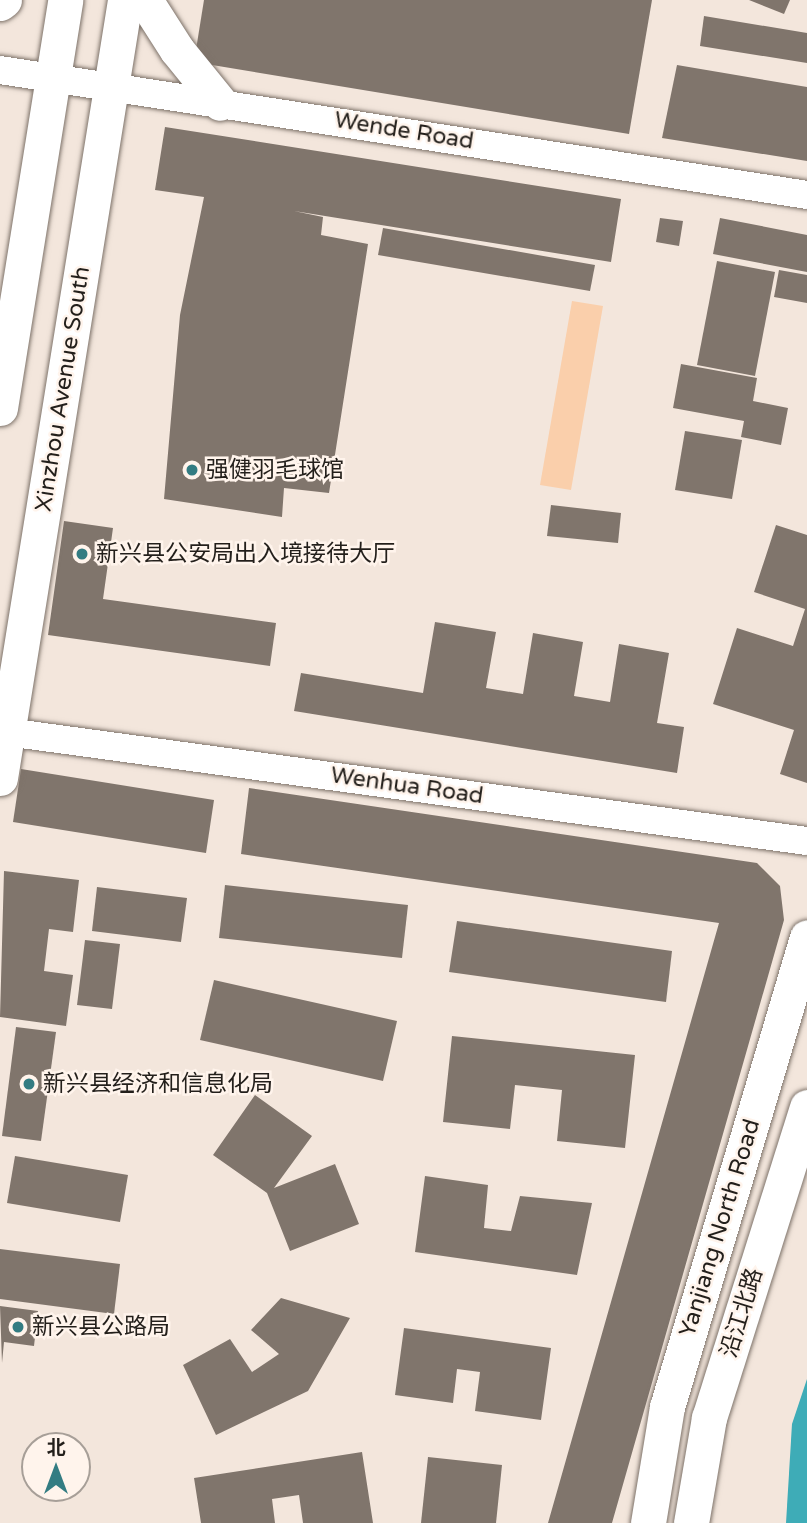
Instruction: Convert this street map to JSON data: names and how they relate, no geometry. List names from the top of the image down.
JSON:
{
  "streets": {
    "main road": ["Xinzhou Avenue South", "Yanjiang North Road", "沿江北路"],
    "street": ["Wende Road", "Wenhua Road"]
  },
  "crossings": [
    ["Wende Road", "Xinzhou Avenue South"],
    ["Xinzhou Avenue South", "Wenhua Road"]
  ],
  "places": [
    "强健羽毛球馆",
    "新兴县公安局出入境接待大厅",
    "新兴县经济和信息化局",
    "新兴县公路局"
  ],
  "north": "top"
}
